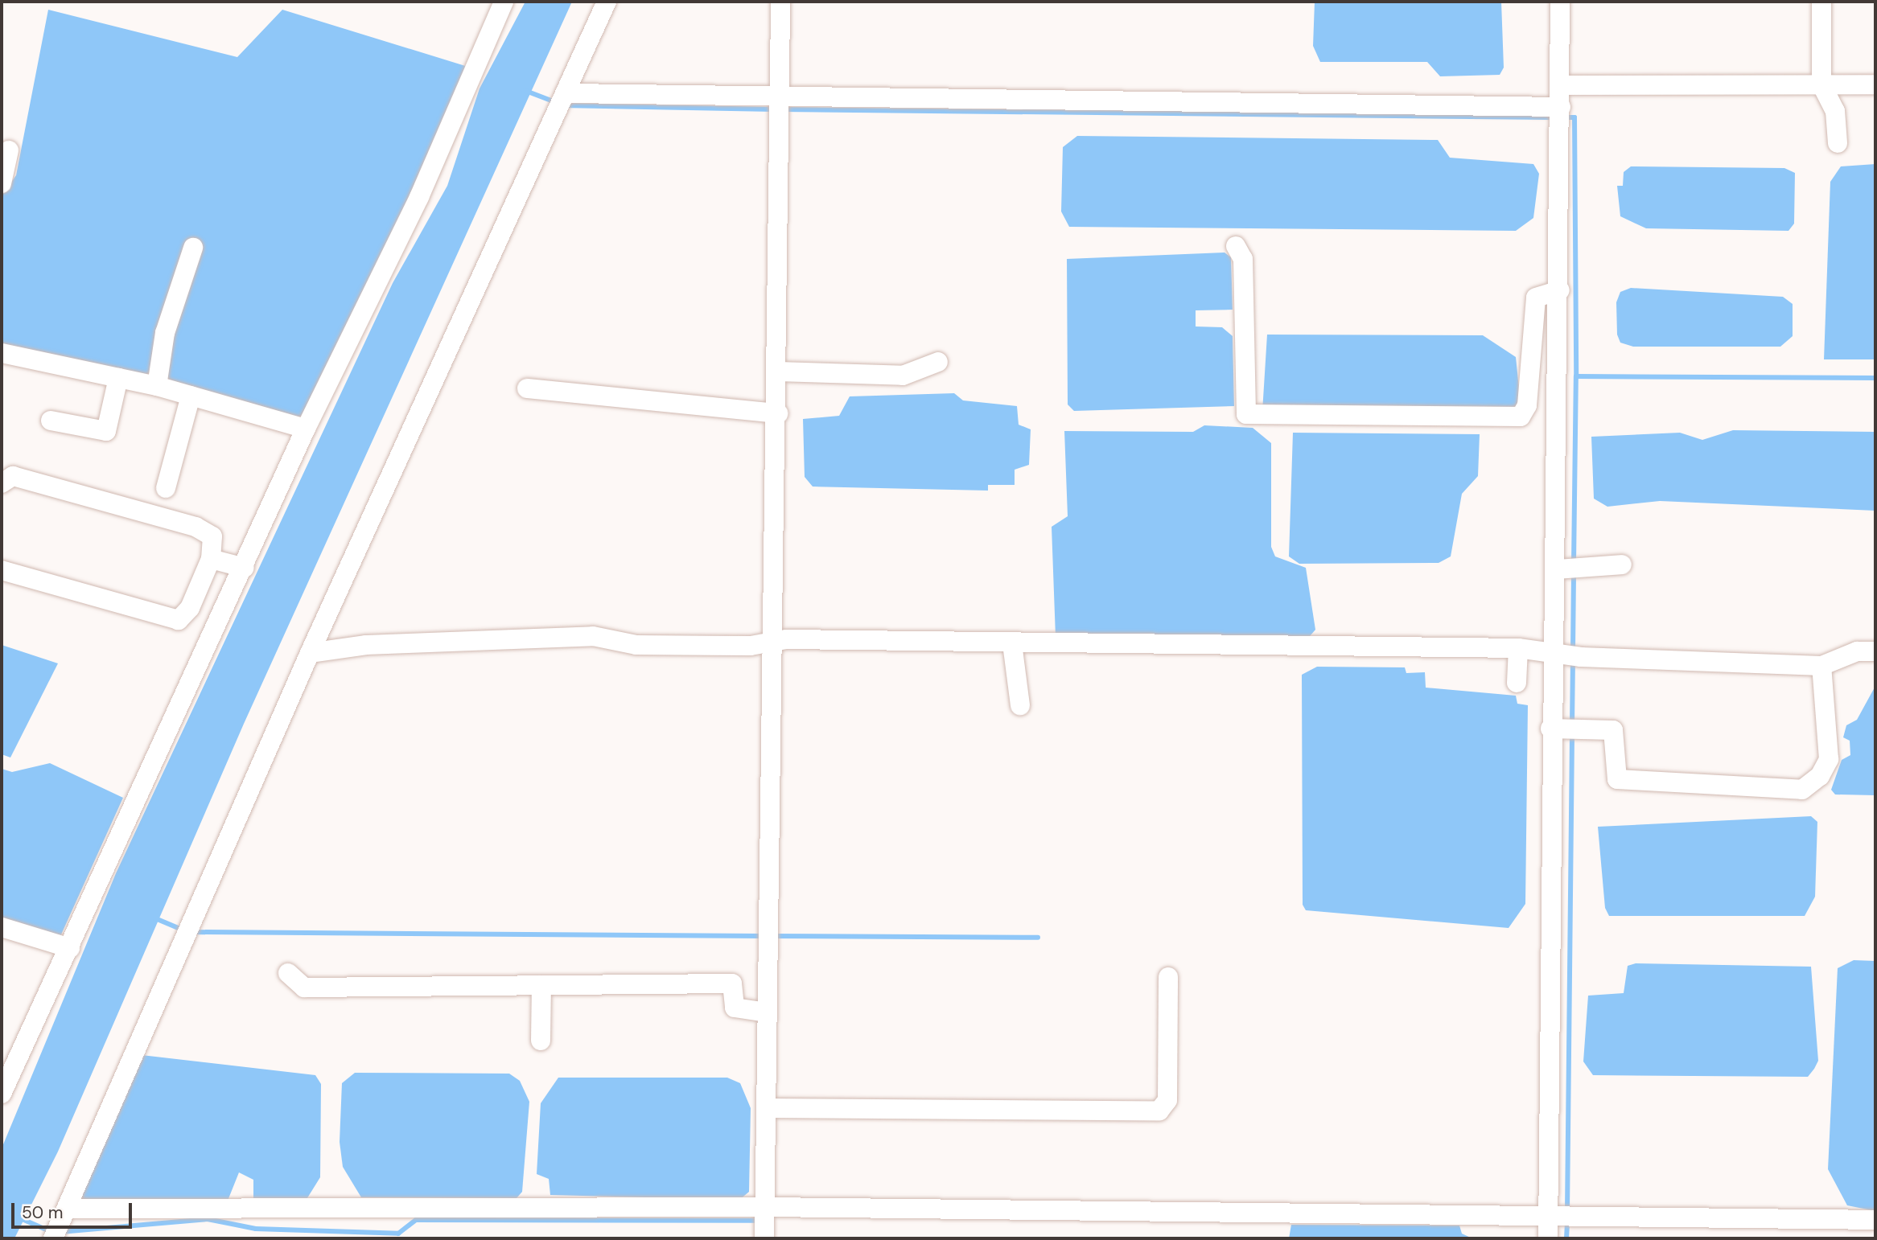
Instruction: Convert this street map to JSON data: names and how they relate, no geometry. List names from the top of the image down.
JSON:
{
  "scale_bar": "50 m"
}
